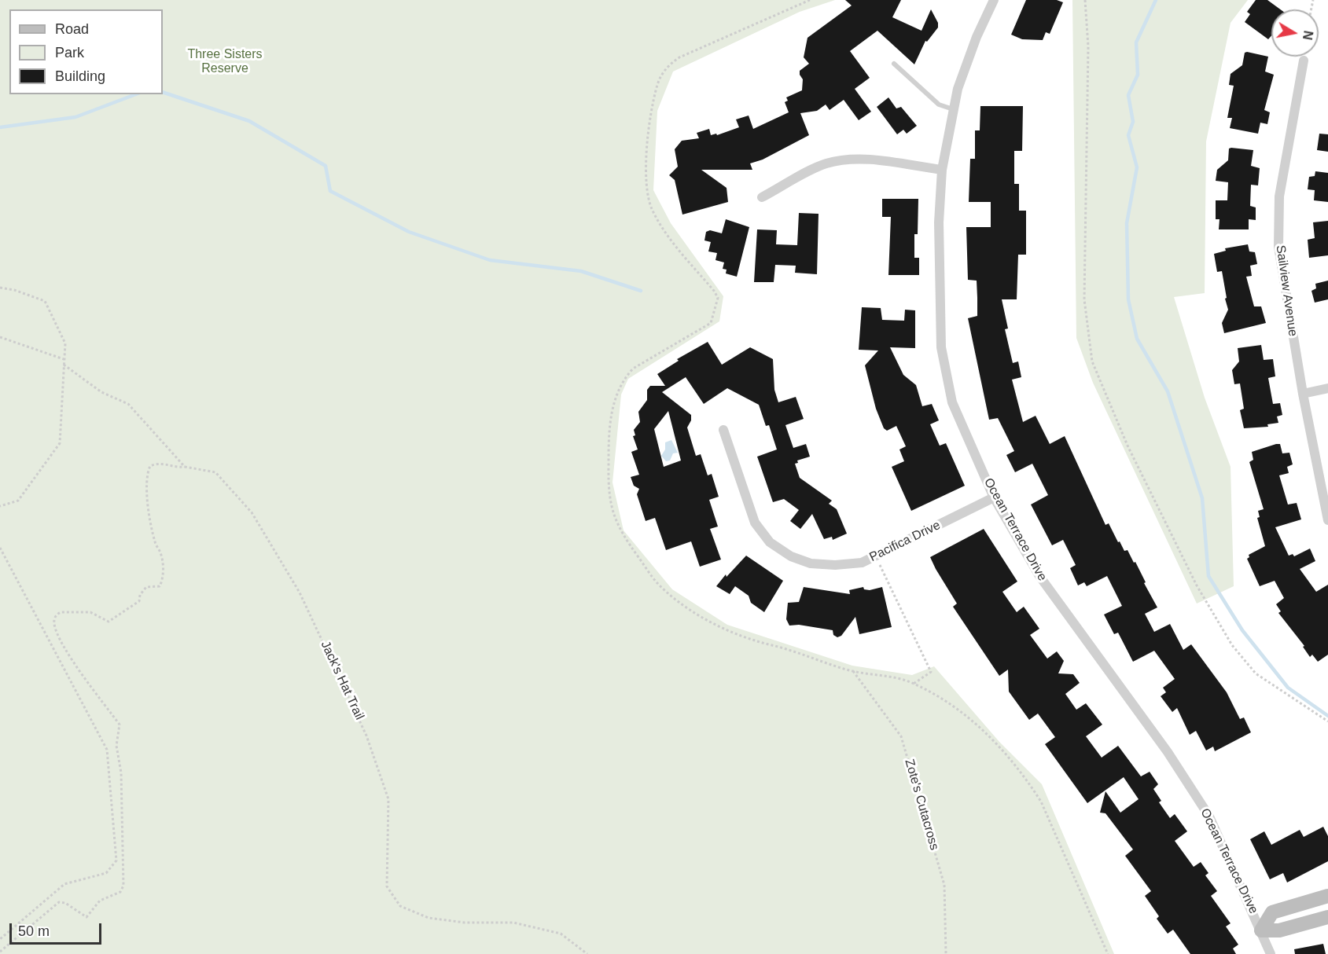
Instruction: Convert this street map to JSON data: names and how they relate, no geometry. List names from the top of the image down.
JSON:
{
  "streets": {
    "street": ["Sailview Avenue", "Ocean Terrace Drive", "Pacifica Drive"],
    "path": ["Jack's Hat Trail", "Zote's Cutacross"]
  },
  "crossings": [
    ["Ocean Terrace Drive", "Pacifica Drive"]
  ],
  "parks": ["Three Sisters Reserve"],
  "legend": ["Road", "Park", "Building"],
  "scale_bar": "50 m",
  "north": "right"
}
